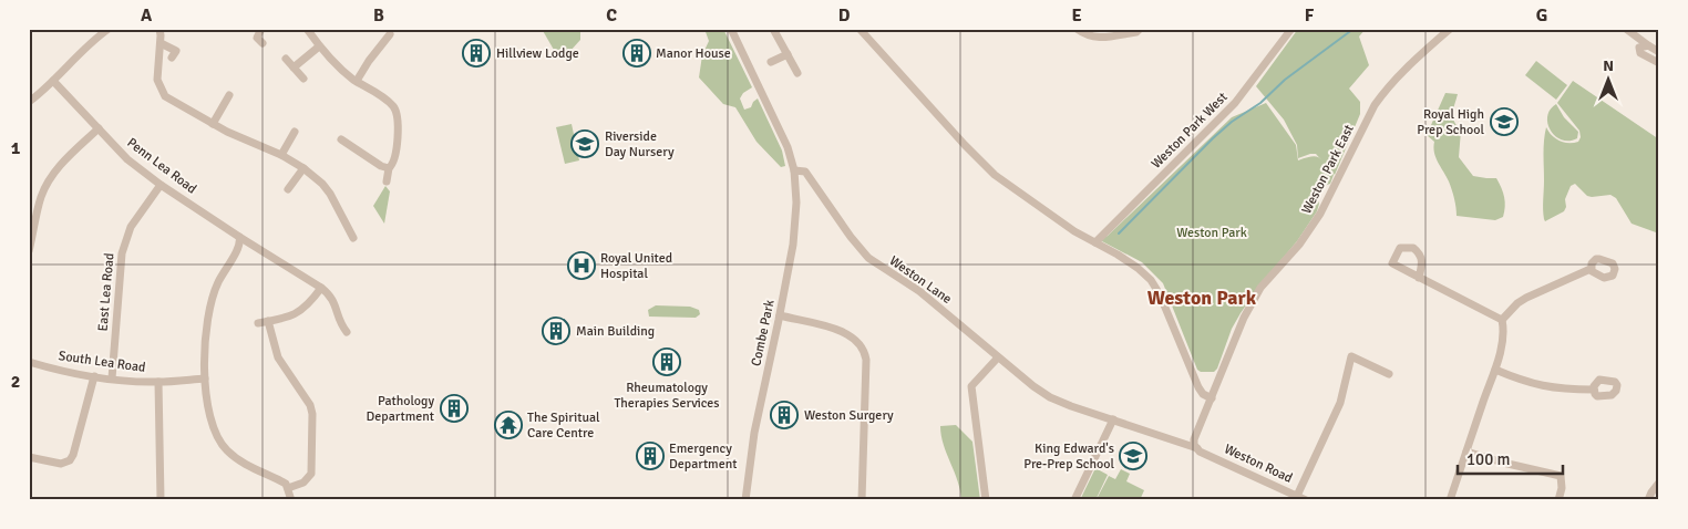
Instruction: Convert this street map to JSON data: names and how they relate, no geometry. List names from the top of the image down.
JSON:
{
  "streets": {
    "street": [
      "Weston Park West",
      "Penn Lea Road",
      "Weston Park East",
      "Weston Lane",
      "East Lea Road",
      "Combe Park",
      "South Lea Road",
      "Weston Road"
    ]
  },
  "crossings": [
    ["Penn Lea Road", "East Lea Road"],
    ["Weston Park East", "Weston Lane"],
    ["Weston Park East", "Weston Road"],
    ["Weston Lane", "Combe Park"],
    ["Weston Lane", "Weston Road"],
    ["East Lea Road", "South Lea Road"]
  ],
  "districts": ["Weston Park"],
  "parks": ["Weston Park"],
  "places": {
    "building": [
      "Hillview Lodge",
      "Manor House",
      "Main Building",
      "Rheumatology Therapies Services",
      "Pathology Department",
      "Weston Surgery",
      "Emergency Department"
    ],
    "school or university": ["Royal High Prep School", "Riverside Day Nursery", "King Edward's Pre-Prep School"],
    "hospital": ["Royal United Hospital"],
    "temple": ["The Spiritual Care Centre"]
  },
  "scale_bar": "100 m",
  "north": "top",
  "grid": {
    "columns": [
      "A",
      "B",
      "C",
      "D",
      "E",
      "F",
      "G"
    ],
    "rows": ["1", "2"]
  }
}
